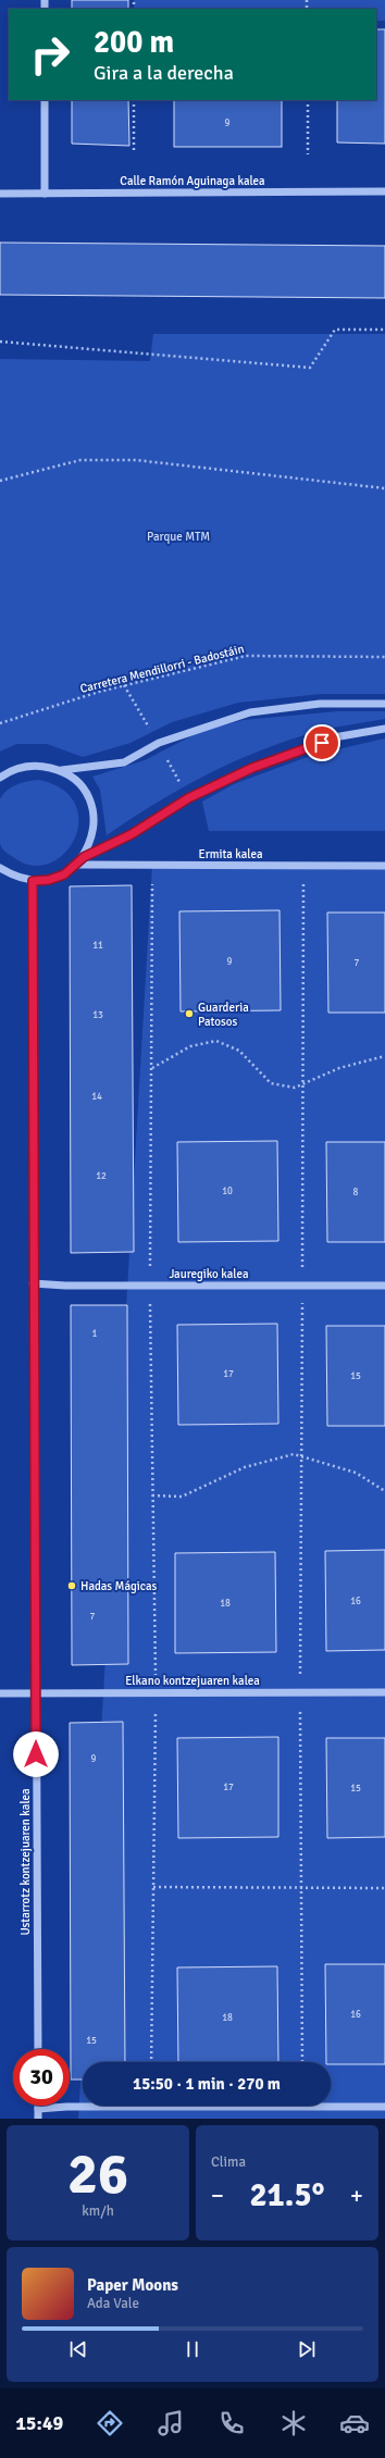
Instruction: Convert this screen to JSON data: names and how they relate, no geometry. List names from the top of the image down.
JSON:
{
  "streets": {
    "street": [
      "Calle Ramón Aguinaga kalea",
      "Ermita kalea",
      "Jauregiko kalea",
      "Elkano kontzejuaren kalea",
      "Ustarrotz kontzejuaren kalea"
    ],
    "path": ["Carretera Mendillorri - Badostáin"]
  },
  "crossings": [
    ["Jauregiko kalea", "Ustarrotz kontzejuaren kalea"],
    ["Elkano kontzejuaren kalea", "Ustarrotz kontzejuaren kalea"]
  ],
  "parks": ["Parque MTM"],
  "places": ["Guarderia Patosos", "Hadas Mágicas"],
  "house_numbers": [
    "9",
    "11",
    "9",
    "7",
    "13",
    "14",
    "12",
    "10",
    "8",
    "1",
    "17",
    "15",
    "16",
    "18",
    "7",
    "9",
    "17",
    "15",
    "16",
    "18",
    "15"
  ],
  "page": {
    "turn": ["200 m", "Gira a la derecha"],
    "limit": "30",
    "trip": "15:50 · 1 min · 270 m",
    "tile": [
      ["26", "km/h"],
      "Clima"
    ],
    "heat": ["−", "21.5°", "+"],
    "song": ["Paper Moons", "Ada Vale"],
    "tabs": "15:49"
  }
}
